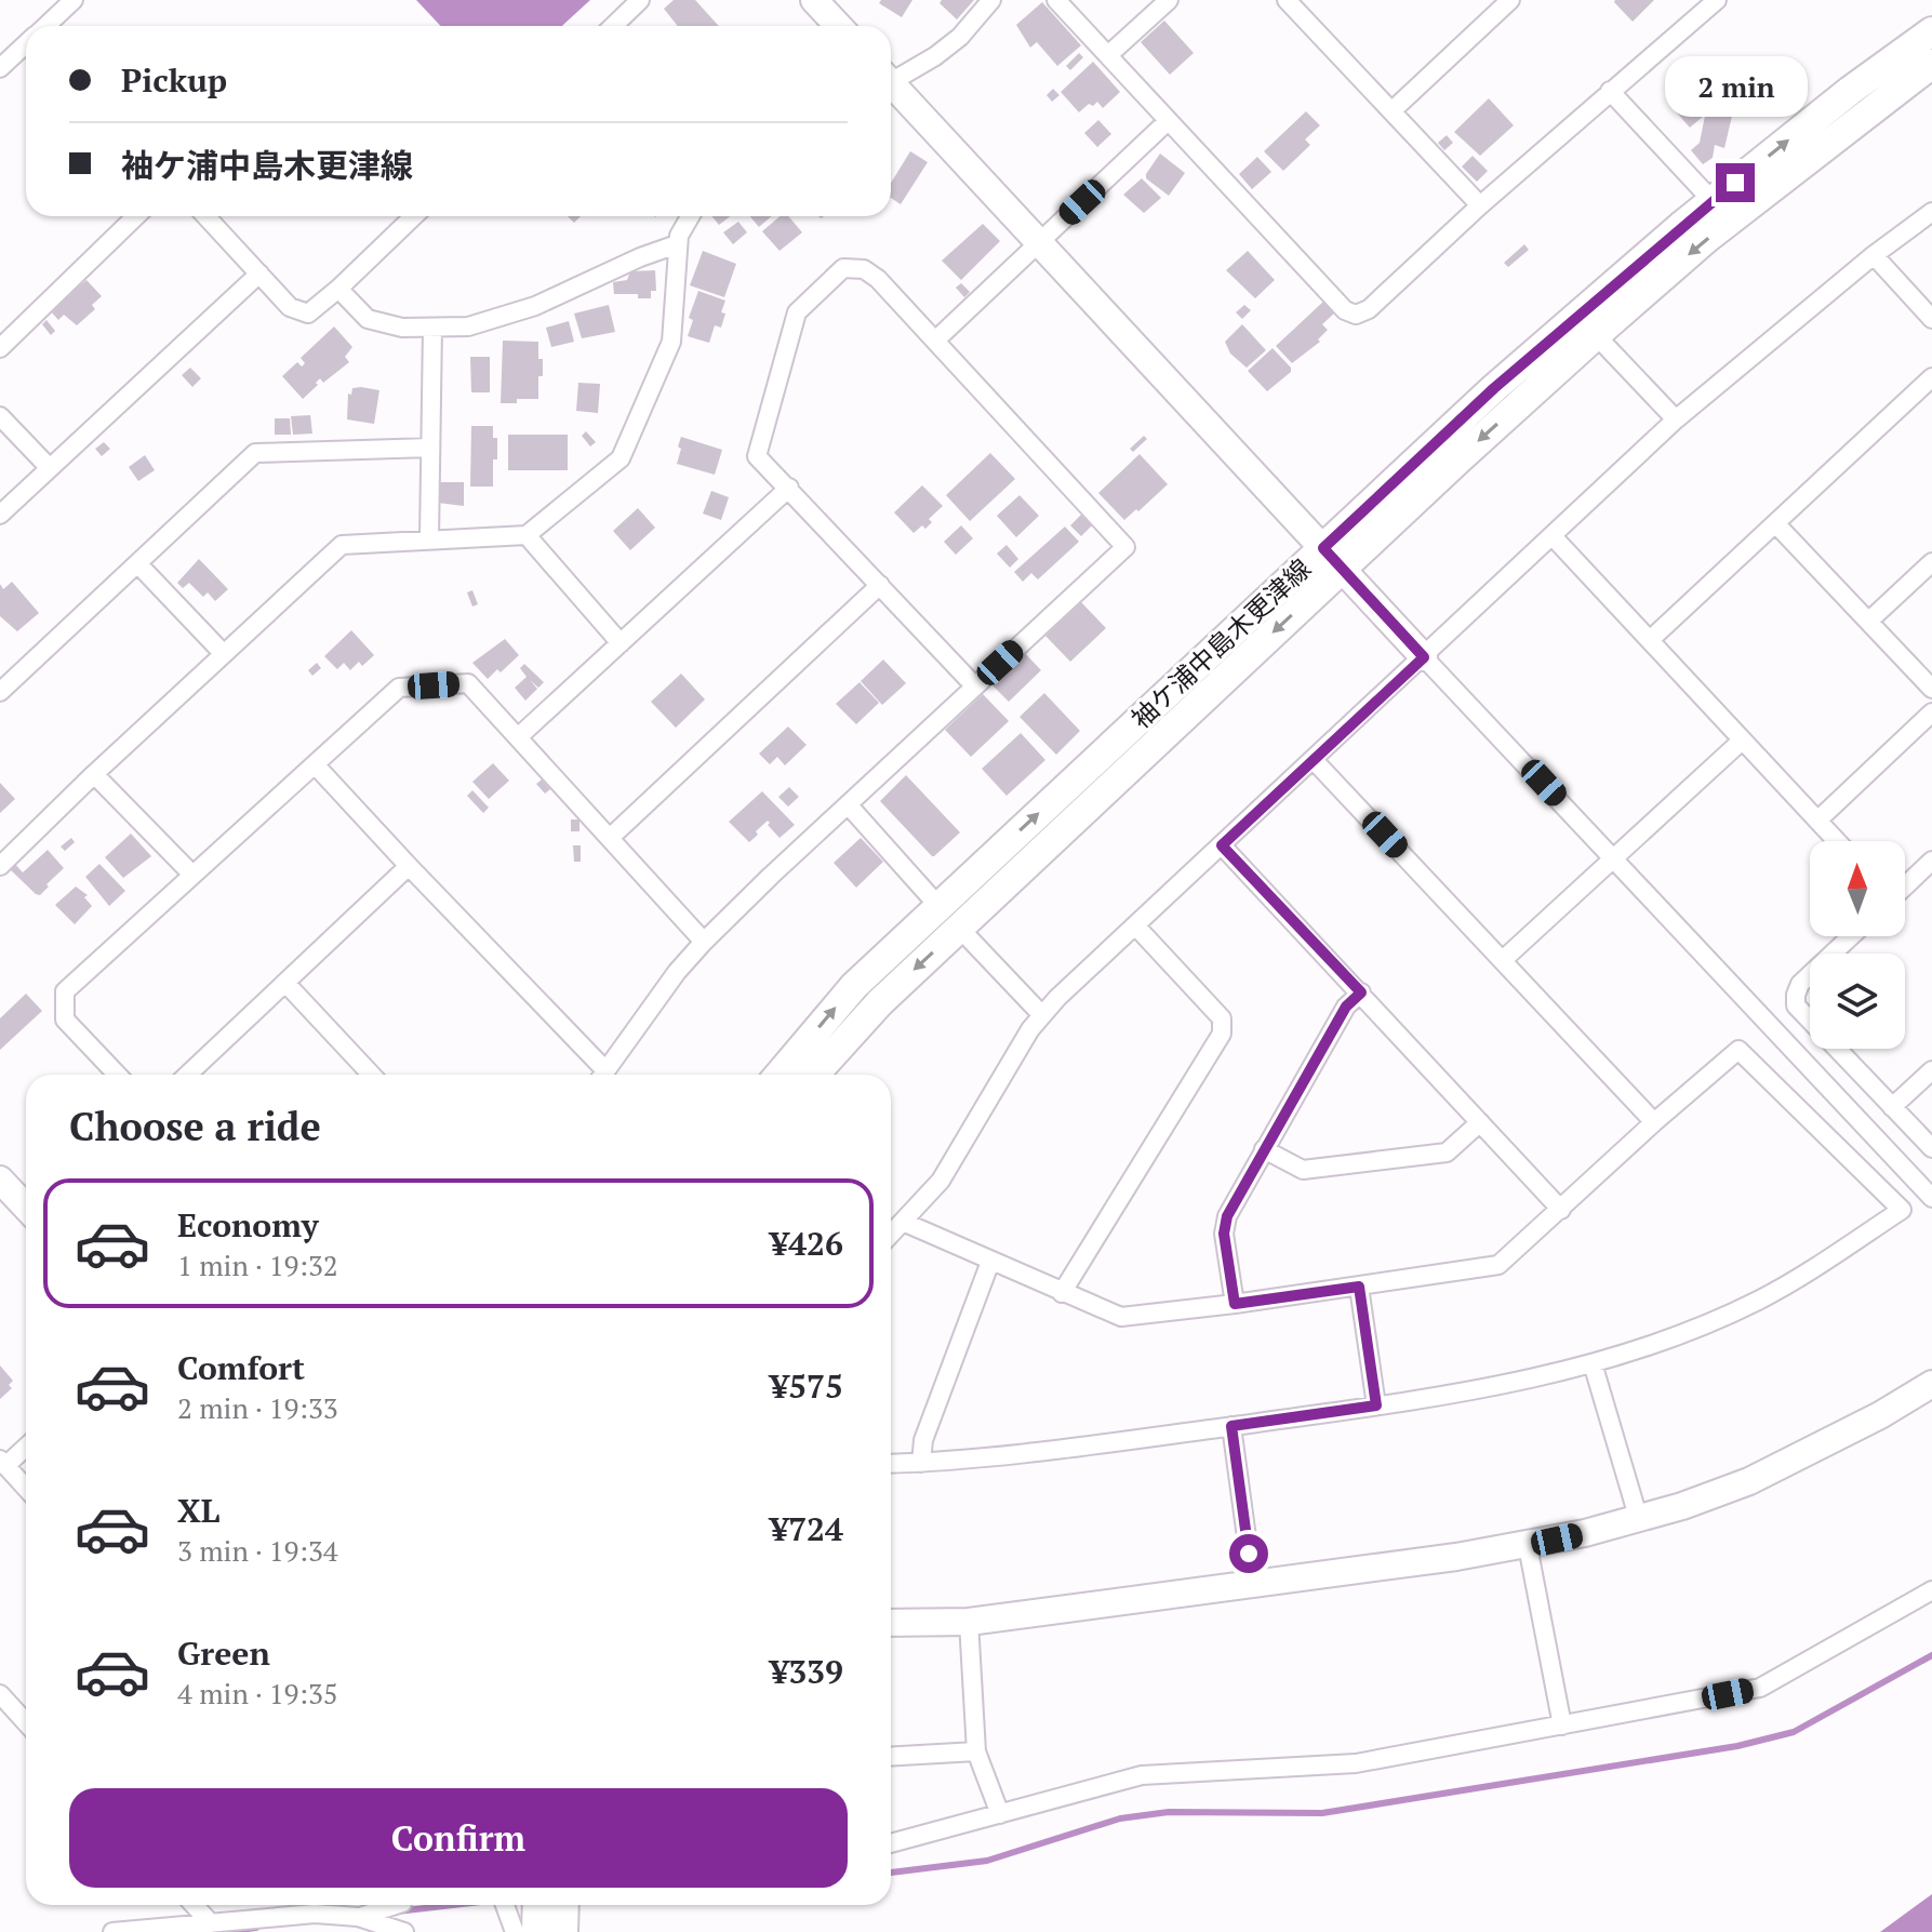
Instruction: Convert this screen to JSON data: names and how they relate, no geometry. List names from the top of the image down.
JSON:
{
  "streets": {
    "main road": ["袖ケ浦中島木更津線"]
  },
  "north": "top",
  "page": {
    "banner": ["Pickup", "袖ケ浦中島木更津線"],
    "bubble": "2 min",
    "heading": "Choose a ride",
    "list": [
      {
        "name": "Economy",
        "note": "1 min · 19:32",
        "value": "¥426"
      },
      {
        "name": "Comfort",
        "note": "2 min · 19:33",
        "value": "¥575"
      },
      {
        "name": "XL",
        "note": "3 min · 19:34",
        "value": "¥724"
      },
      {
        "name": "Green",
        "note": "4 min · 19:35",
        "value": "¥339"
      }
    ],
    "buttons": "Confirm"
  }
}
